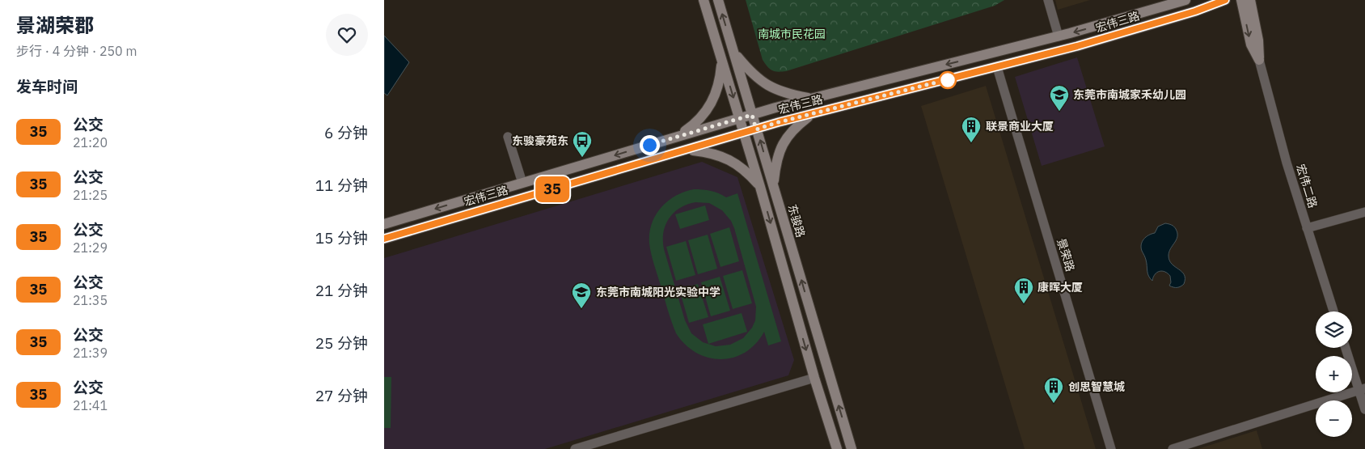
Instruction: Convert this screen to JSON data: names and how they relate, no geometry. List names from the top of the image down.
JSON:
{
  "streets": {
    "main road": ["宏伟三路", "宏伟二路", "东骏路"],
    "street": ["景荣路"]
  },
  "crossings": [
    ["宏伟三路", "东骏路"],
    ["宏伟三路", "景荣路"]
  ],
  "parks": ["南城市民花园"],
  "places": {
    "school or university": ["东莞市南城家禾幼儿园", "东莞市南城阳光实验中学"],
    "building": ["联景商业大厦", "康晖大厦", "创思智慧城"],
    "bus stop": ["东骏豪苑东"]
  },
  "lines": ["bus line 35"],
  "page": {
    "heading": [
      ["景湖荣郡", "步行 · 4 分钟 · 250 m"],
      "发车时间"
    ],
    "on_map": "35",
    "list": [
      {
        "mark": "35",
        "name": "公交",
        "note": "21:20",
        "value": "6 分钟"
      },
      {
        "mark": "35",
        "name": "公交",
        "note": "21:25",
        "value": "11 分钟"
      },
      {
        "mark": "35",
        "name": "公交",
        "note": "21:29",
        "value": "15 分钟"
      },
      {
        "mark": "35",
        "name": "公交",
        "note": "21:35",
        "value": "21 分钟"
      },
      {
        "mark": "35",
        "name": "公交",
        "note": "21:39",
        "value": "25 分钟"
      },
      {
        "mark": "35",
        "name": "公交",
        "note": "21:41",
        "value": "27 分钟"
      }
    ],
    "map_buttons": ["+", "−"]
  }
}
